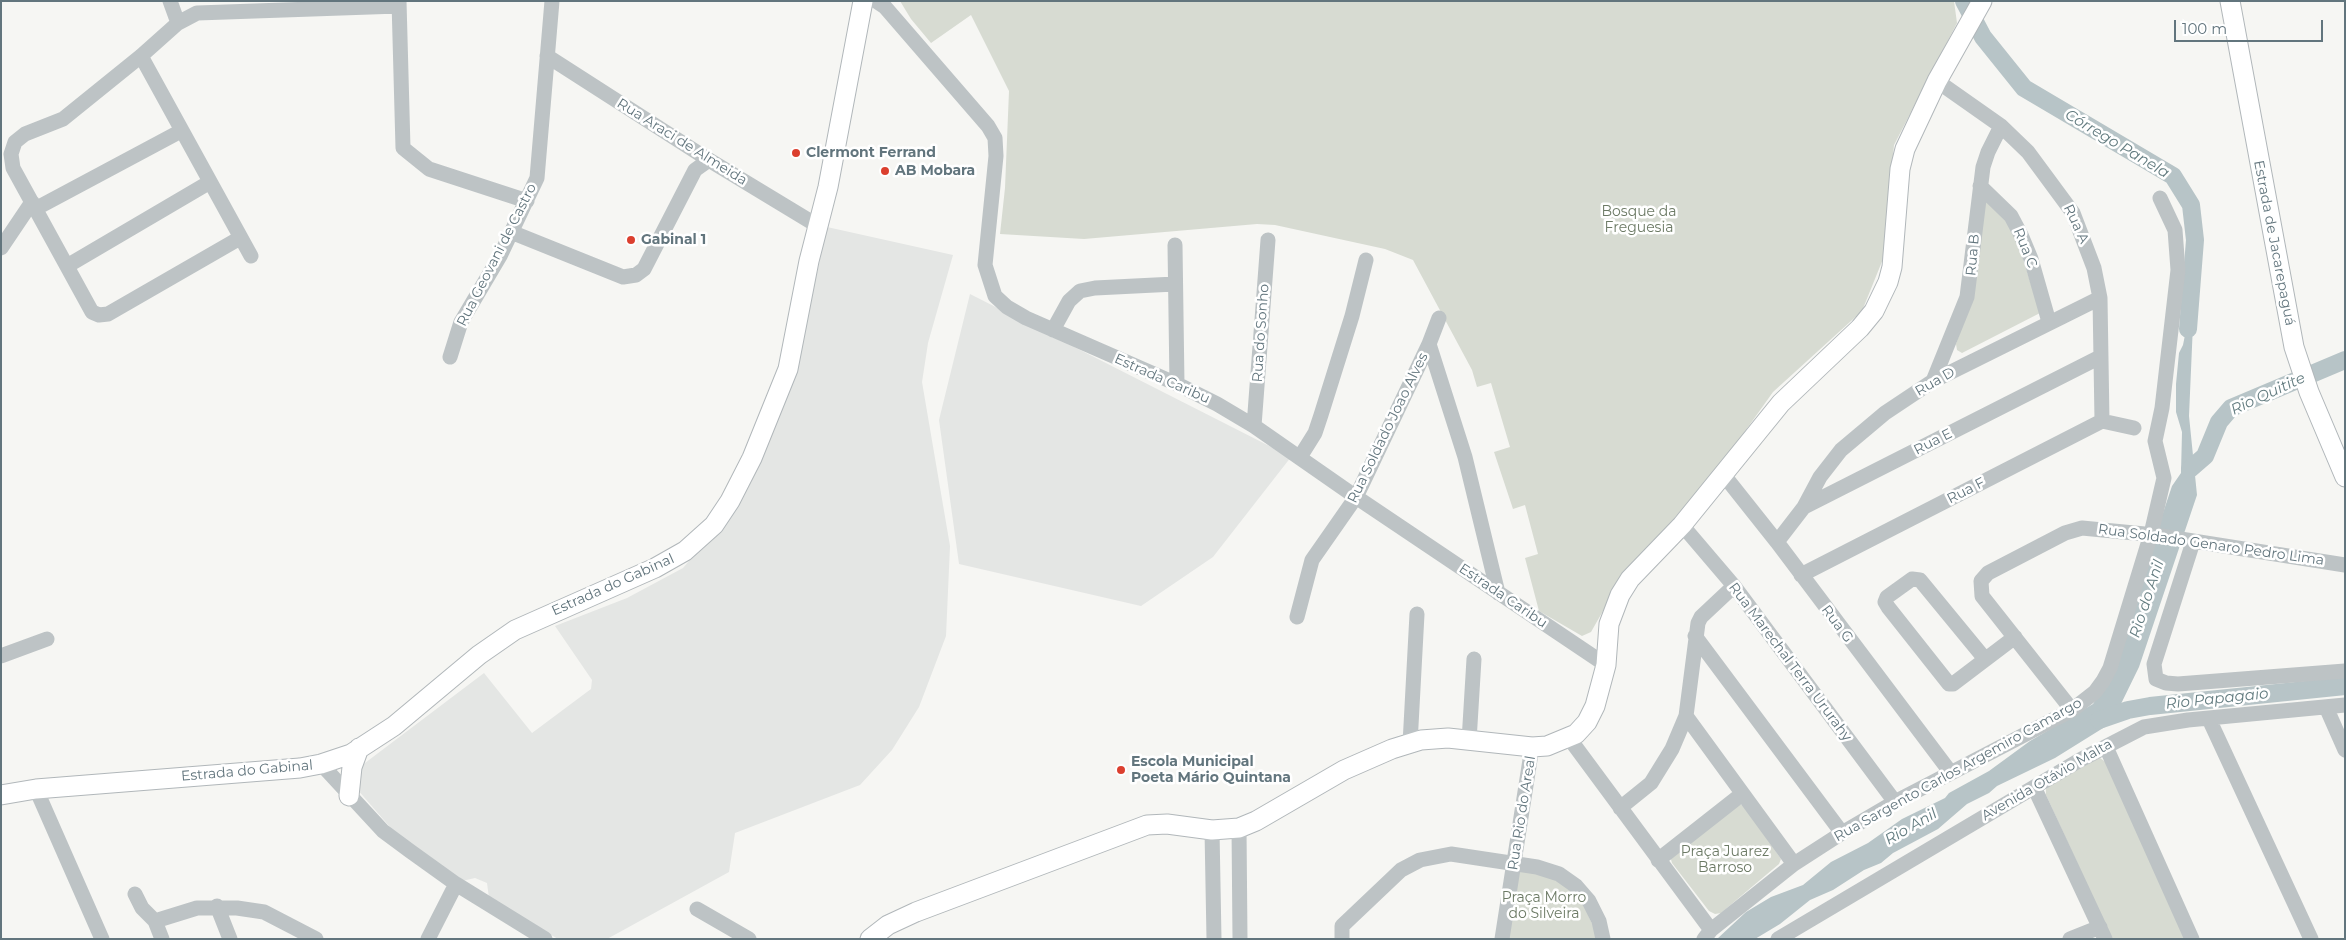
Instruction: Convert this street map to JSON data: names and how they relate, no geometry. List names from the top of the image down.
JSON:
{
  "streets": {
    "main road": ["Estrada de Jacarepaguá", "Estrada do Gabinal"],
    "street": [
      "Rua Araci de Almeida",
      "Rua A",
      "Rua C",
      "Rua Geovani de Castro",
      "Rua B",
      "Rua do Sonho",
      "Estrada Caribu",
      "Rua D",
      "Rua Soldado Joao Alves",
      "Rua E",
      "Rua F",
      "Rua Soldado Genaro Pedro Lima",
      "Rua G",
      "Rua Marechal Terra Ururahy",
      "Rua Sargento Carlos Argemiro Camargo",
      "Avenida Otávio Malta",
      "Rua Rio do Areal"
    ]
  },
  "crossings": [
    ["Rua Araci de Almeida", "Rua Geovani de Castro"],
    ["Rua Araci de Almeida", "Estrada do Gabinal"],
    ["Rua A", "Rua B"],
    ["Rua A", "Rua D"],
    ["Rua A", "Rua E"],
    ["Rua A", "Rua F"],
    ["Rua C", "Rua B"],
    ["Rua C", "Rua D"],
    ["Rua B", "Rua D"],
    ["Rua do Sonho", "Estrada Caribu"],
    ["Estrada Caribu", "Rua Soldado Joao Alves"],
    ["Rua D", "Rua E"],
    ["Rua E", "Rua G"],
    ["Rua F", "Rua G"],
    ["Rua Soldado Genaro Pedro Lima", "Rua Sargento Carlos Argemiro Camargo"],
    ["Rua G", "Rua Sargento Carlos Argemiro Camargo"],
    ["Rua Marechal Terra Ururahy", "Rua Sargento Carlos Argemiro Camargo"]
  ],
  "water": [
    "Córrego Panela",
    "Rio Quitite",
    "Rio do Anil",
    "Rio Papagaio",
    "Rio Anil"
  ],
  "parks": ["Bosque da Freguesia", "Praça Juarez Barroso", "Praça Morro do Silveira"],
  "places": [
    "Clermont Ferrand",
    "AB Mobara",
    "Gabinal 1",
    "Escola Municipal Poeta Mário Quintana"
  ],
  "scale_bar": "100 m"
}
